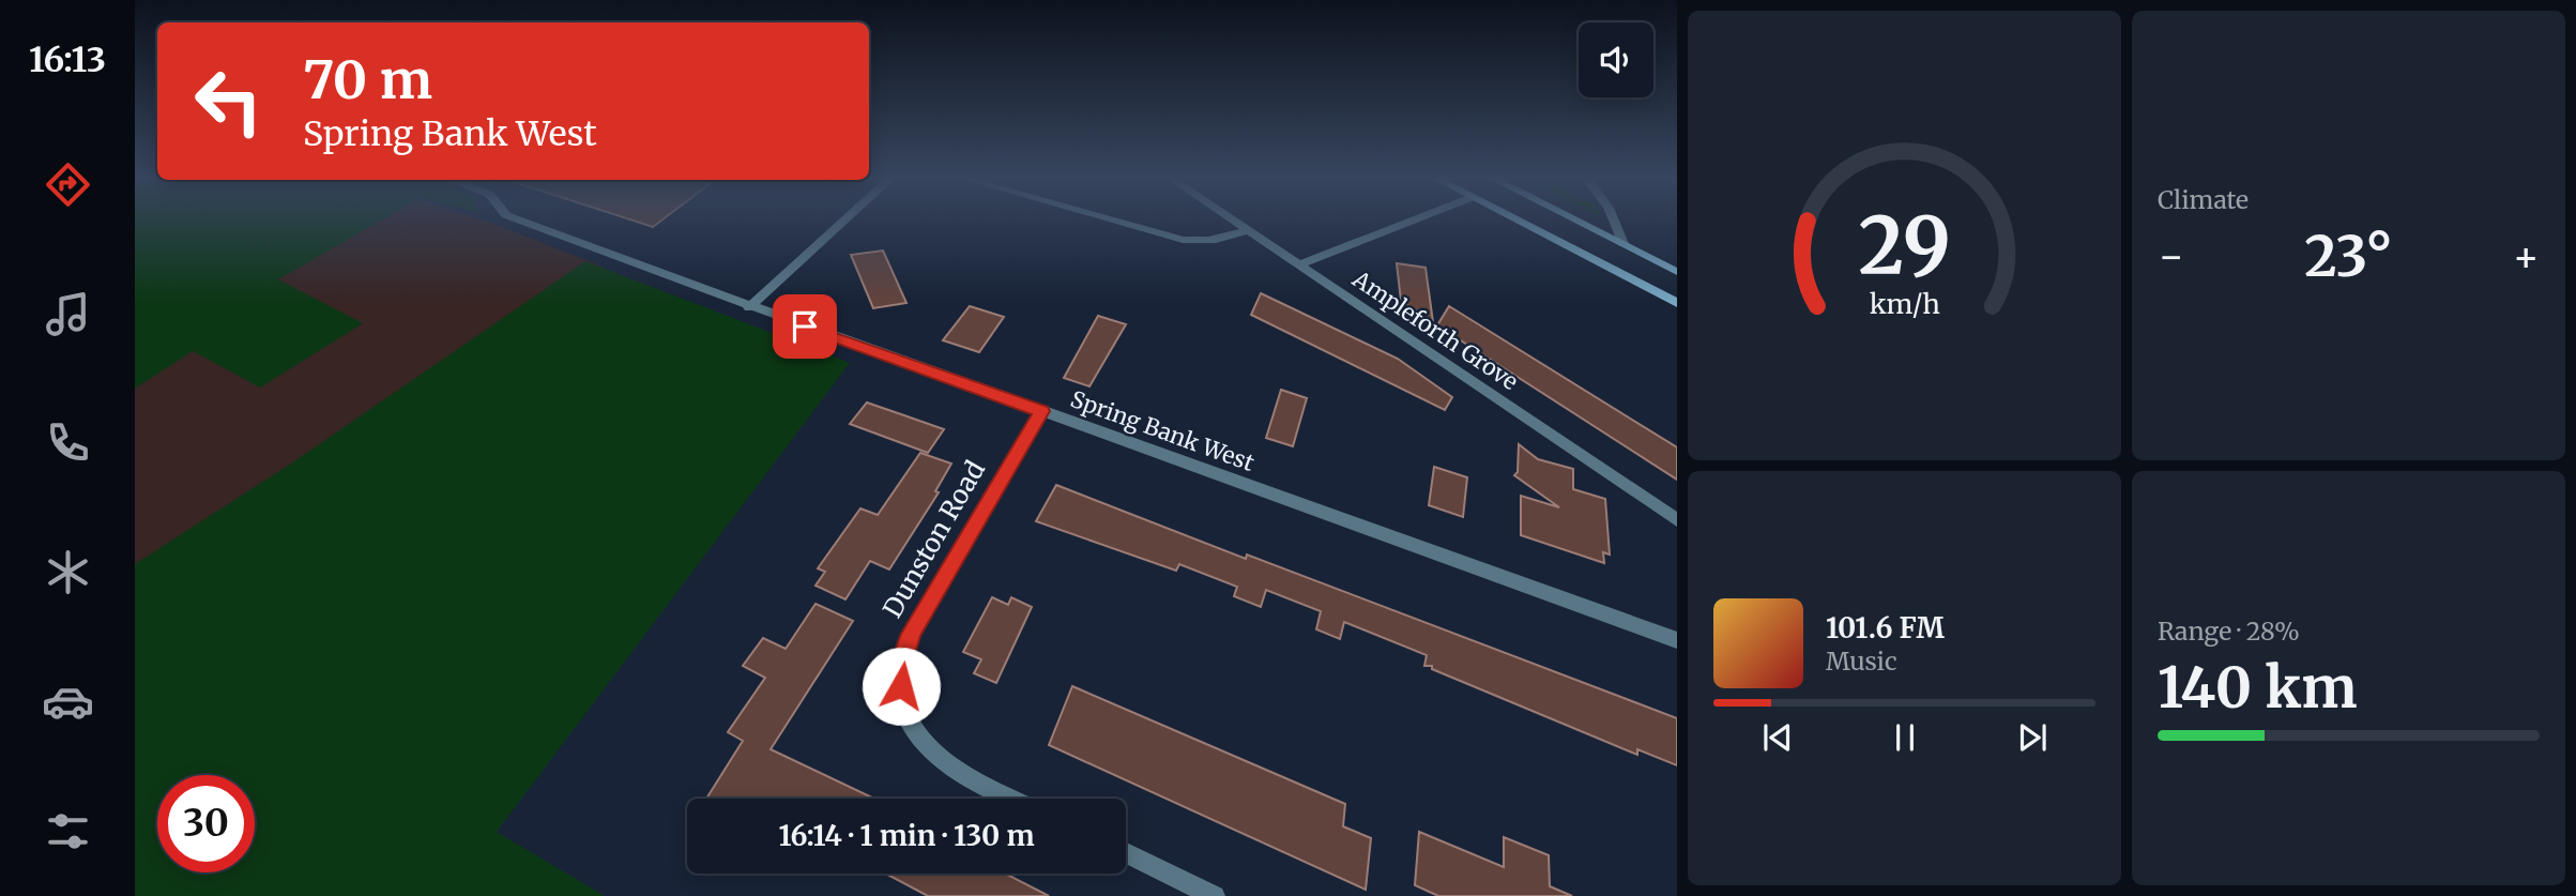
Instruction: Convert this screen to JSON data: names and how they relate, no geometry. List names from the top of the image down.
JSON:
{
  "streets": {
    "street": ["Ampleforth Grove", "Spring Bank West", "Dunston Road"]
  },
  "crossings": [
    ["Spring Bank West", "Dunston Road"]
  ],
  "page": {
    "tabs": "16:13",
    "tile": [
      "Climate",
      ["Range · 28%", "140 km"]
    ],
    "turn": ["70 m", "Spring Bank West"],
    "heat": ["−", "23°", "+"],
    "song": ["101.6 FM", "Music"],
    "limit": "30",
    "trip": "16:14 · 1 min · 130 m",
    "gauge": ["29", "km/h"]
  }
}
